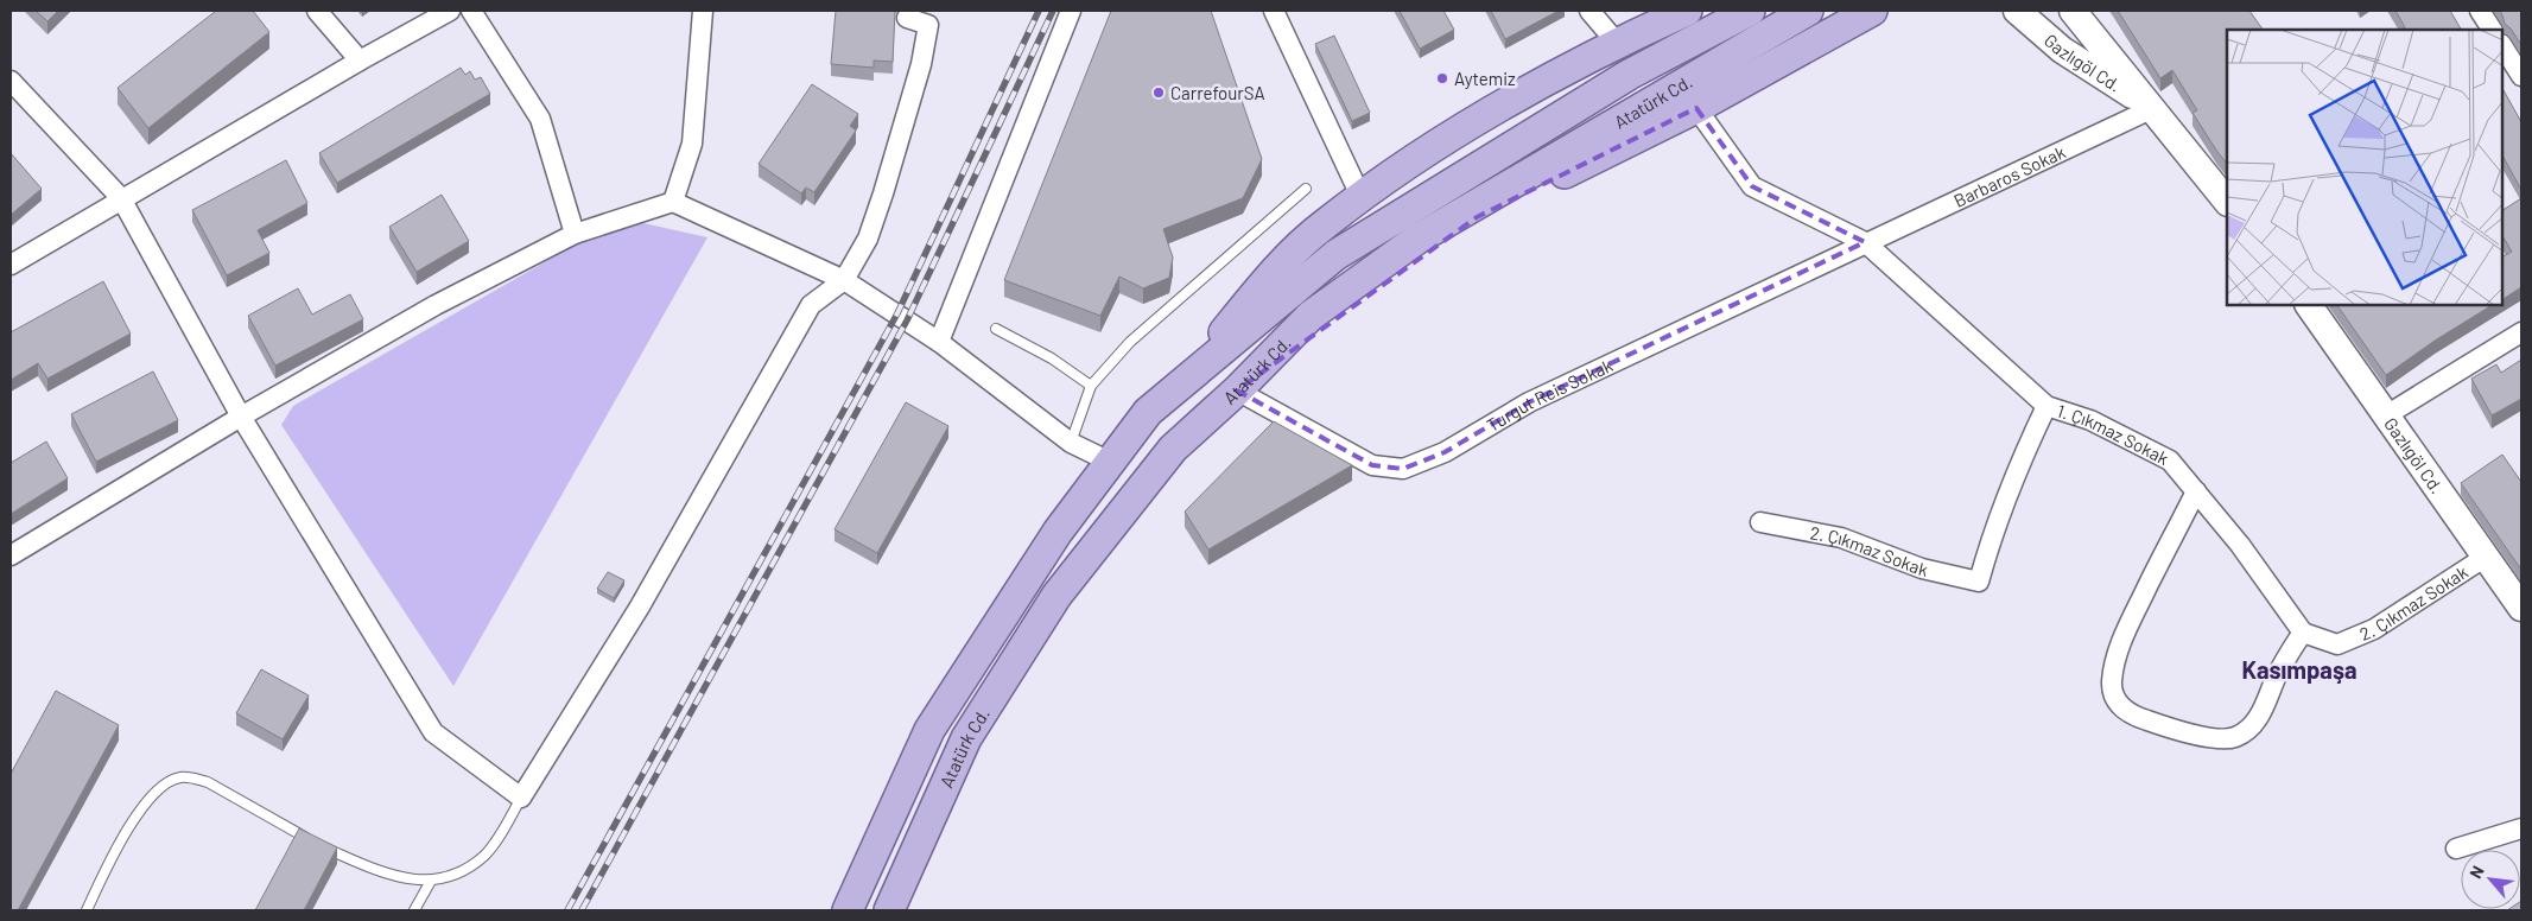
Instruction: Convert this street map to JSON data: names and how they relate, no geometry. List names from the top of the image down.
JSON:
{
  "streets": {
    "main road": ["Atatürk Cd."],
    "street": [
      "Gazlıgöl Cd.",
      "Barbaros Sokak",
      "Turgut Reis Sokak",
      "1. Çıkmaz Sokak",
      "2. Çıkmaz Sokak"
    ]
  },
  "crossings": [
    ["Gazlıgöl Cd.", "Barbaros Sokak"],
    ["Gazlıgöl Cd.", "2. Çıkmaz Sokak"],
    ["Atatürk Cd.", "Turgut Reis Sokak"],
    ["Barbaros Sokak", "Turgut Reis Sokak"],
    ["Barbaros Sokak", "1. Çıkmaz Sokak"],
    ["Turgut Reis Sokak", "1. Çıkmaz Sokak"],
    ["1. Çıkmaz Sokak", "2. Çıkmaz Sokak"]
  ],
  "districts": ["Kasımpaşa"],
  "places": ["Aytemiz", "CarrefourSA"],
  "north": "top left"
}
